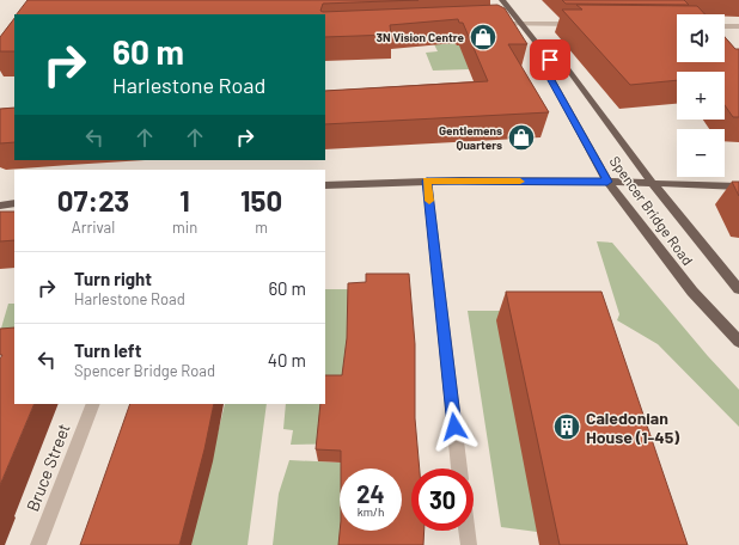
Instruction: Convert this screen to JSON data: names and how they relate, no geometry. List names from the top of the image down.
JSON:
{
  "streets": {
    "main road": ["Spencer Bridge Road"],
    "street": ["Bruce Street"]
  },
  "places": {
    "shop": ["3N Vision Centre", "Gentlemens Quarters"],
    "building": ["Caledonian House (1-45)"]
  },
  "page": {
    "map_buttons": ["+", "−"],
    "turn": ["60 m", "Harlestone Road"],
    "eta": [
      "07:23",
      "Arrival",
      "1",
      "min",
      "150",
      "m"
    ],
    "list": [
      {
        "name": "Turn right",
        "note": "Harlestone Road",
        "value": "60 m"
      },
      {
        "name": "Turn left",
        "note": "Spencer Bridge Road",
        "value": "40 m"
      }
    ],
    "speed": "24 km/h",
    "limit": "30"
  }
}
